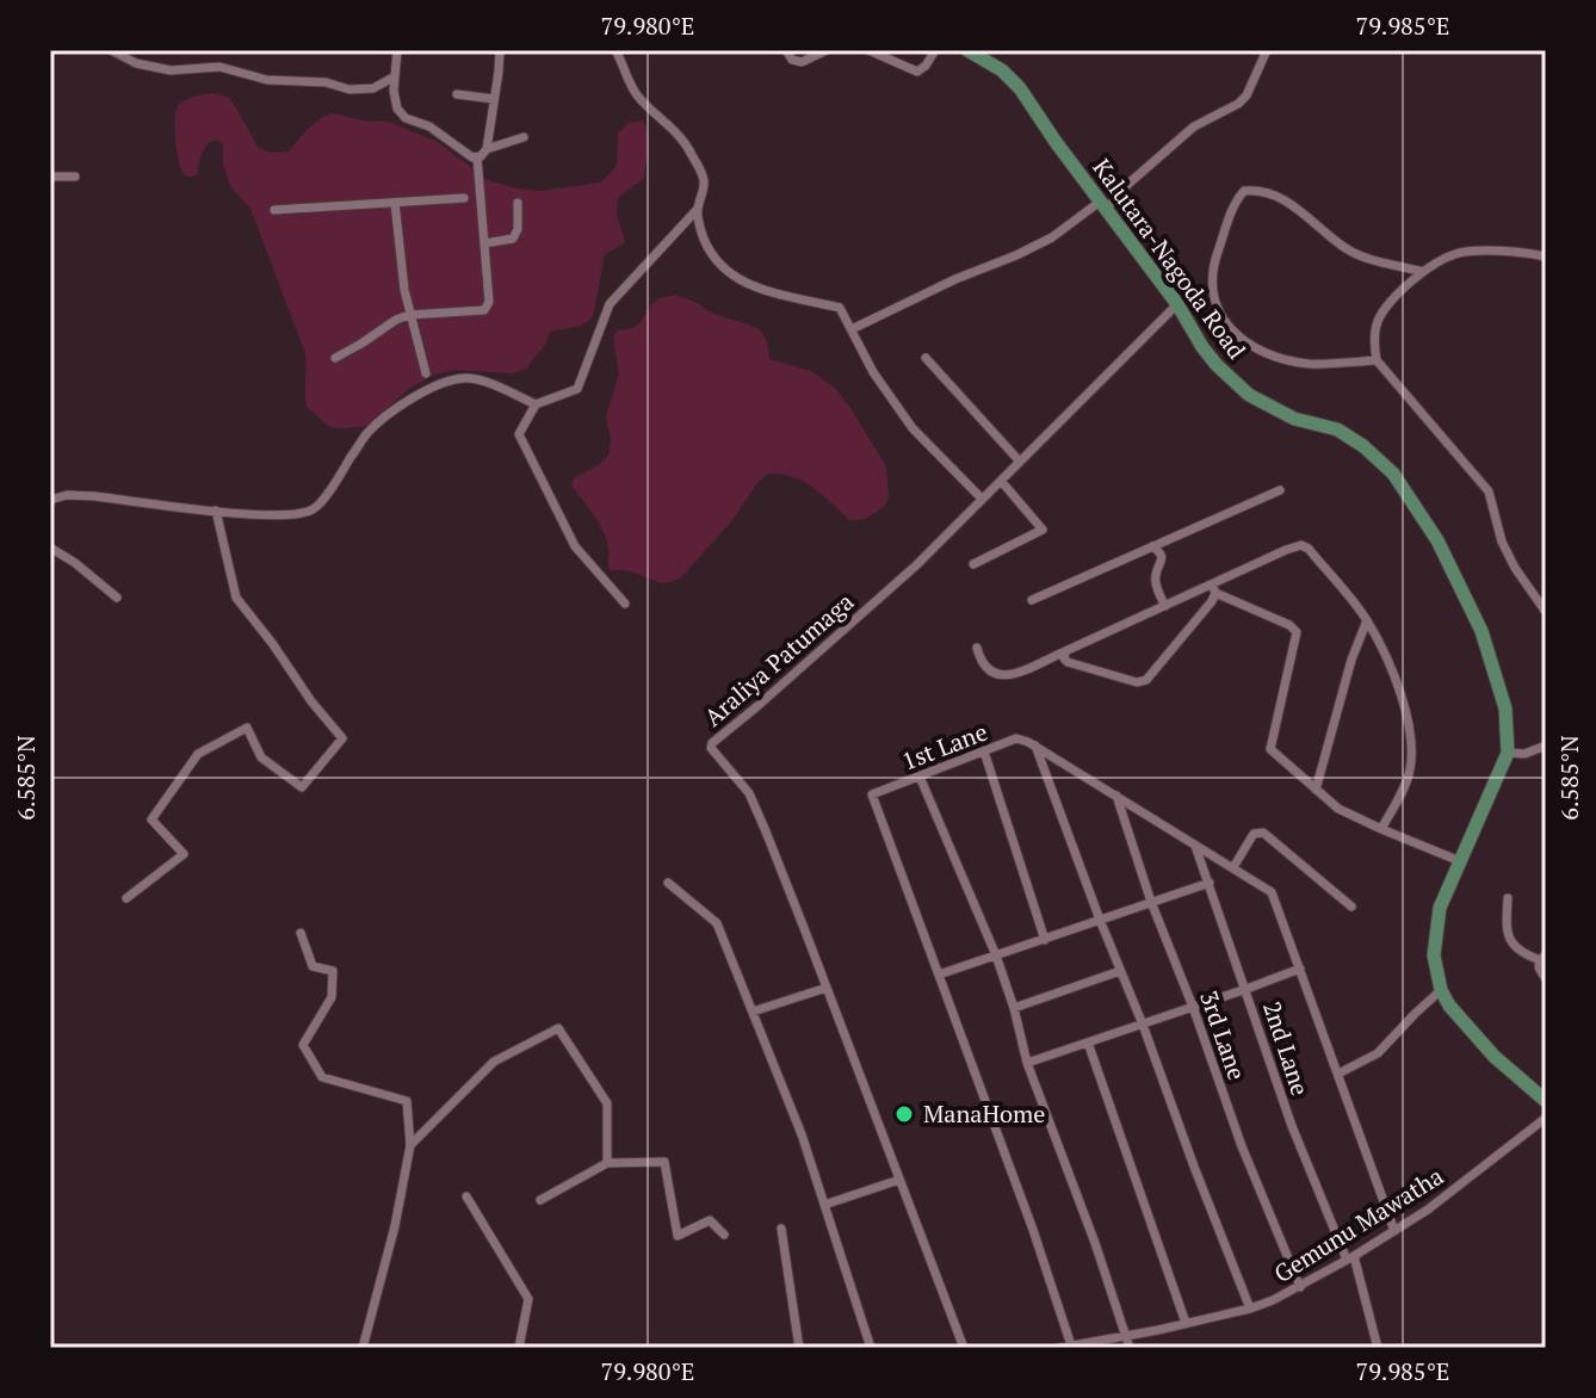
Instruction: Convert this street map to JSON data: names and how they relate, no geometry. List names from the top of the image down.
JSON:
{
  "streets": {
    "main road": ["Kalutara-Nagoda Road"],
    "street": [
      "Araliya Patumaga",
      "1st Lane",
      "3rd Lane",
      "2nd Lane",
      "Gemunu Mawatha"
    ]
  },
  "crossings": [
    ["Kalutara-Nagoda Road", "Araliya Patumaga"],
    ["1st Lane", "Gemunu Mawatha"],
    ["3rd Lane", "Gemunu Mawatha"],
    ["2nd Lane", "Gemunu Mawatha"]
  ],
  "places": ["ManaHome"],
  "coordinates": ["79.980°E", "79.985°E", "6.585°N"]
}
